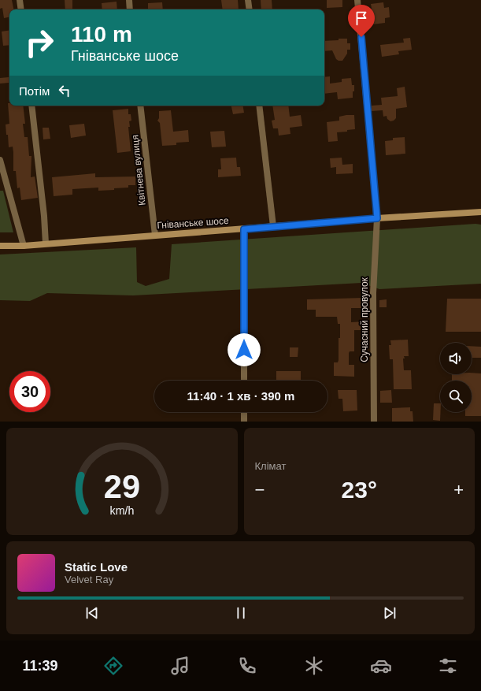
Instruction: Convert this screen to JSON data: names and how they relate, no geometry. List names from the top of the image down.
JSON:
{
  "streets": {
    "main road": ["Гніванське шосе"],
    "street": ["Квітнева вулиця", "Сучасний провулок"]
  },
  "crossings": [
    ["Квітнева вулиця", "Гніванське шосе"],
    ["Гніванське шосе", "Сучасний провулок"]
  ],
  "page": {
    "turn": ["110 m", "Гніванське шосе"],
    "then": "Потім",
    "limit": "30",
    "trip": "11:40 · 1 хв · 390 m",
    "tile": "Клімат",
    "heat": ["−", "23°", "+"],
    "song": ["Static Love", "Velvet Ray"],
    "tabs": "11:39",
    "gauge": ["29", "km/h"]
  }
}
